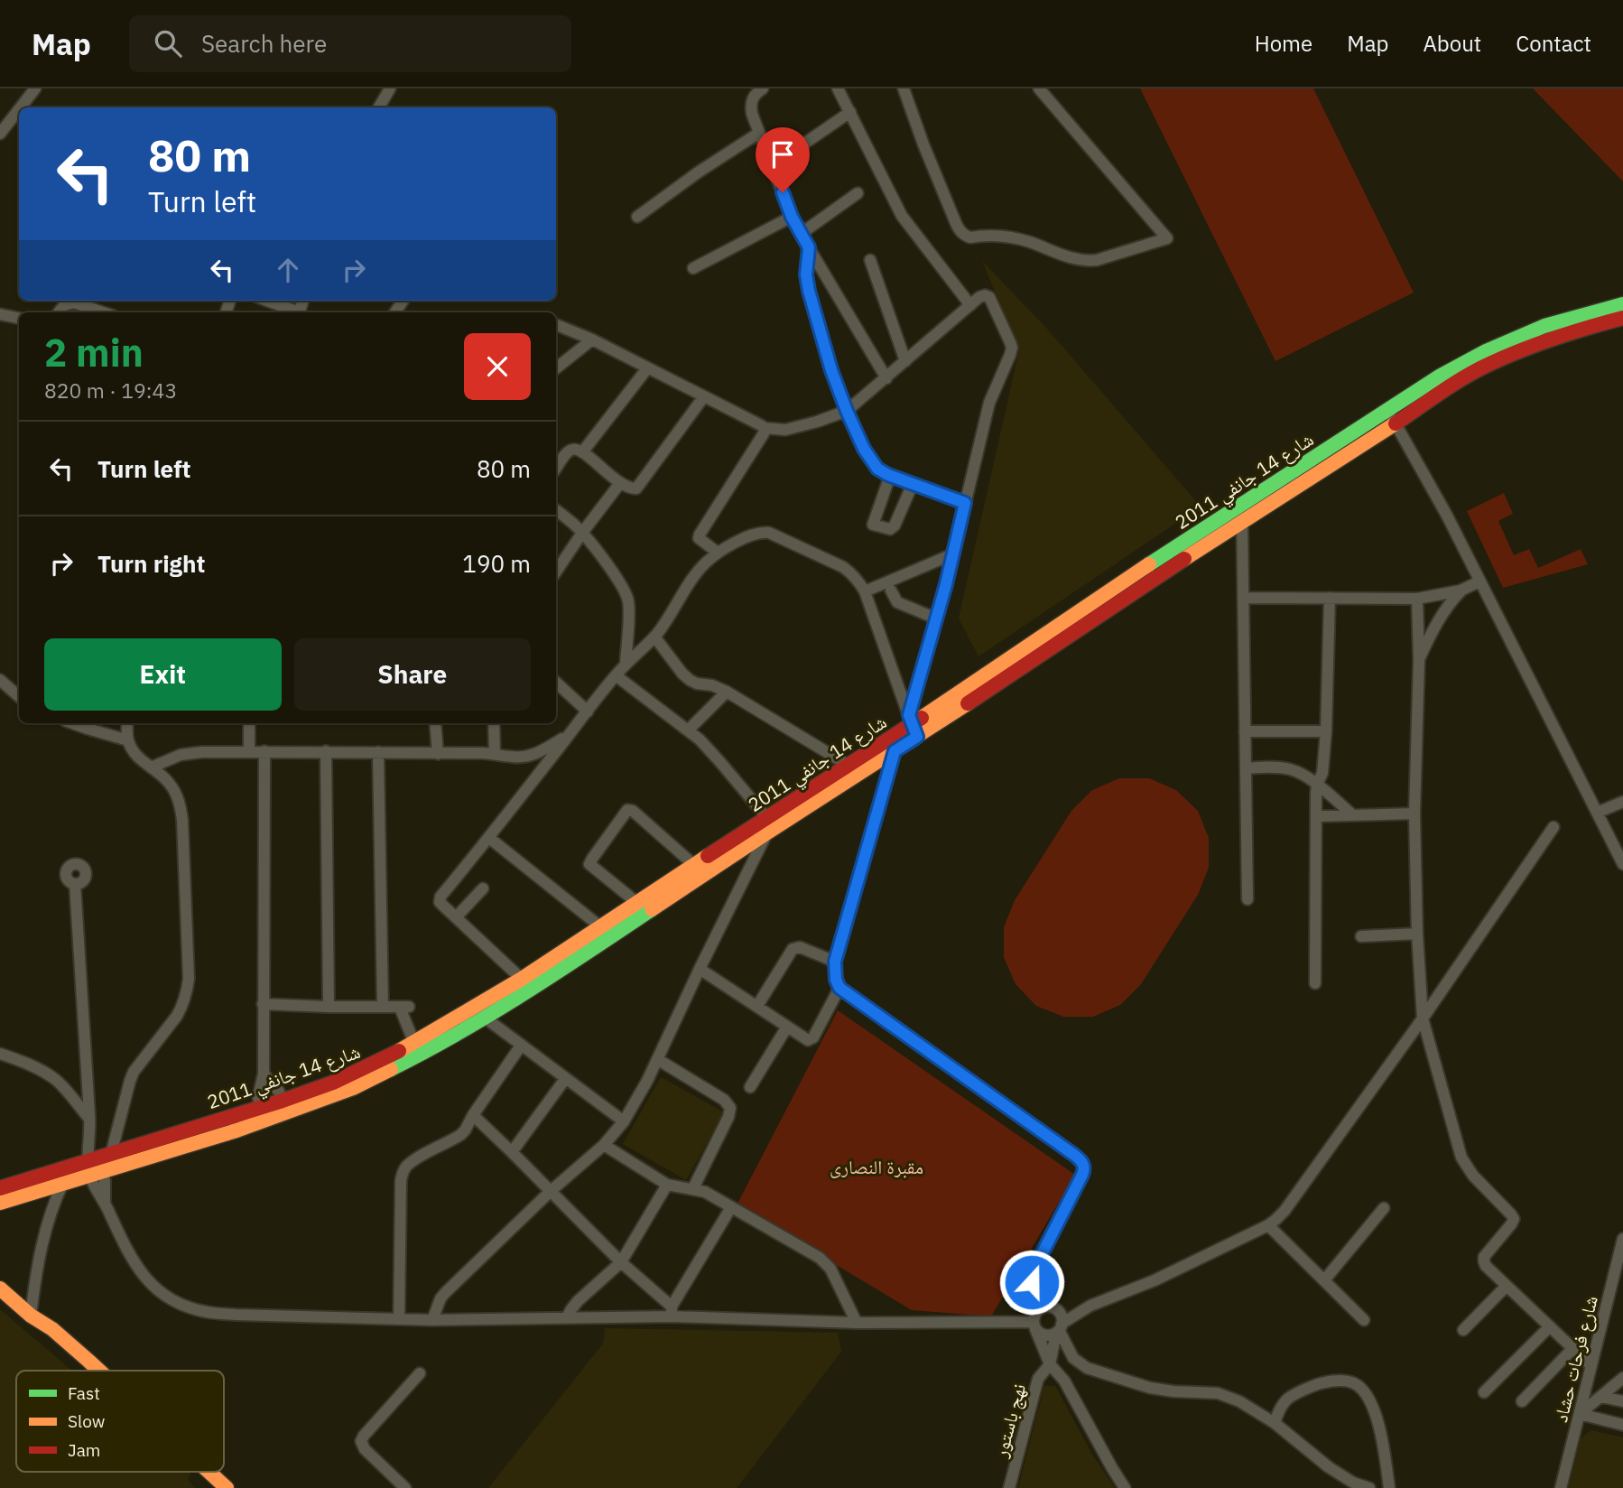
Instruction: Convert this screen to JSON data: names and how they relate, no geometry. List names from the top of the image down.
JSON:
{
  "streets": {
    "main road": ["شارع 14 جانفي 2011"],
    "street": ["شارع فرحات حشاد", "نهج باستور"]
  },
  "parks": ["مقبرة النصارى"],
  "legend": ["Fast", "Slow", "Jam"],
  "page": {
    "header": "Map",
    "search": "Search here",
    "nav": [
      "Home",
      "Map",
      "About",
      "Contact"
    ],
    "turn": ["80 m", "Turn left"],
    "heading": ["2 min", "820 m · 19:43"],
    "list": [
      {
        "name": "Turn left",
        "value": "80 m"
      },
      {
        "name": "Turn right",
        "value": "190 m"
      }
    ],
    "buttons": ["Exit", "Share"]
  }
}
